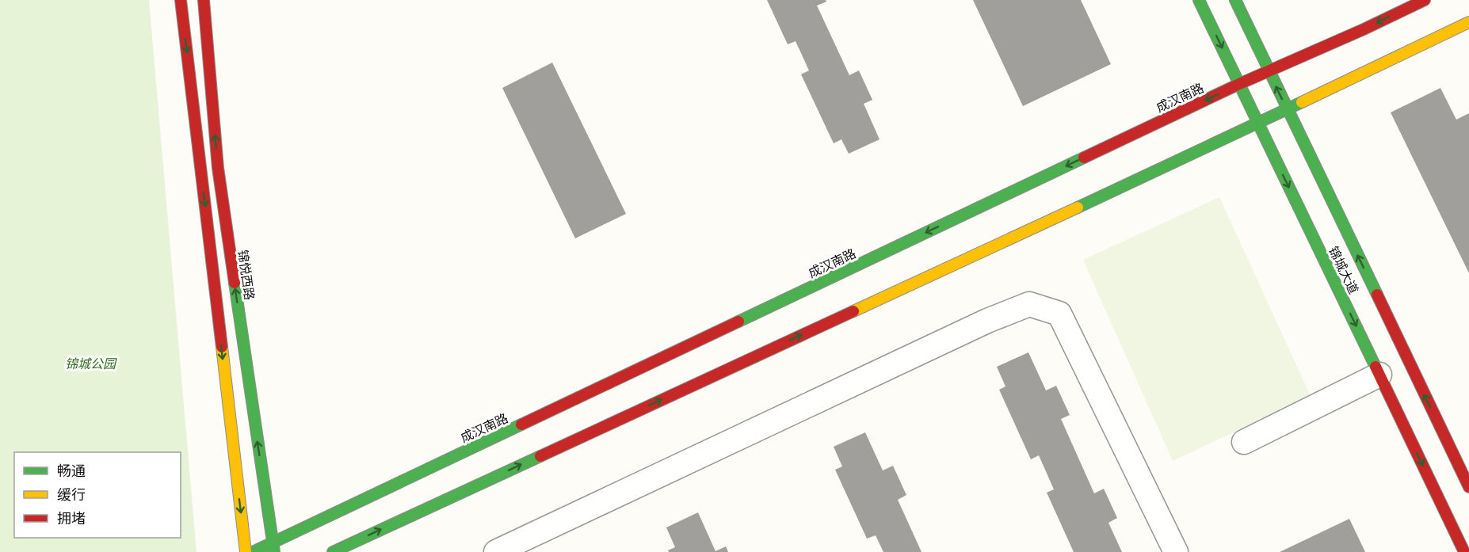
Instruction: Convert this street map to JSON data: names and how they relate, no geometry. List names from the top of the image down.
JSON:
{
  "streets": {
    "main road": ["成汉南路", "锦城大道", "锦悦西路"]
  },
  "crossings": [
    ["成汉南路", "锦城大道"],
    ["成汉南路", "锦悦西路"]
  ],
  "parks": ["锦城公园"],
  "legend": ["畅通", "缓行", "拥堵"]
}
